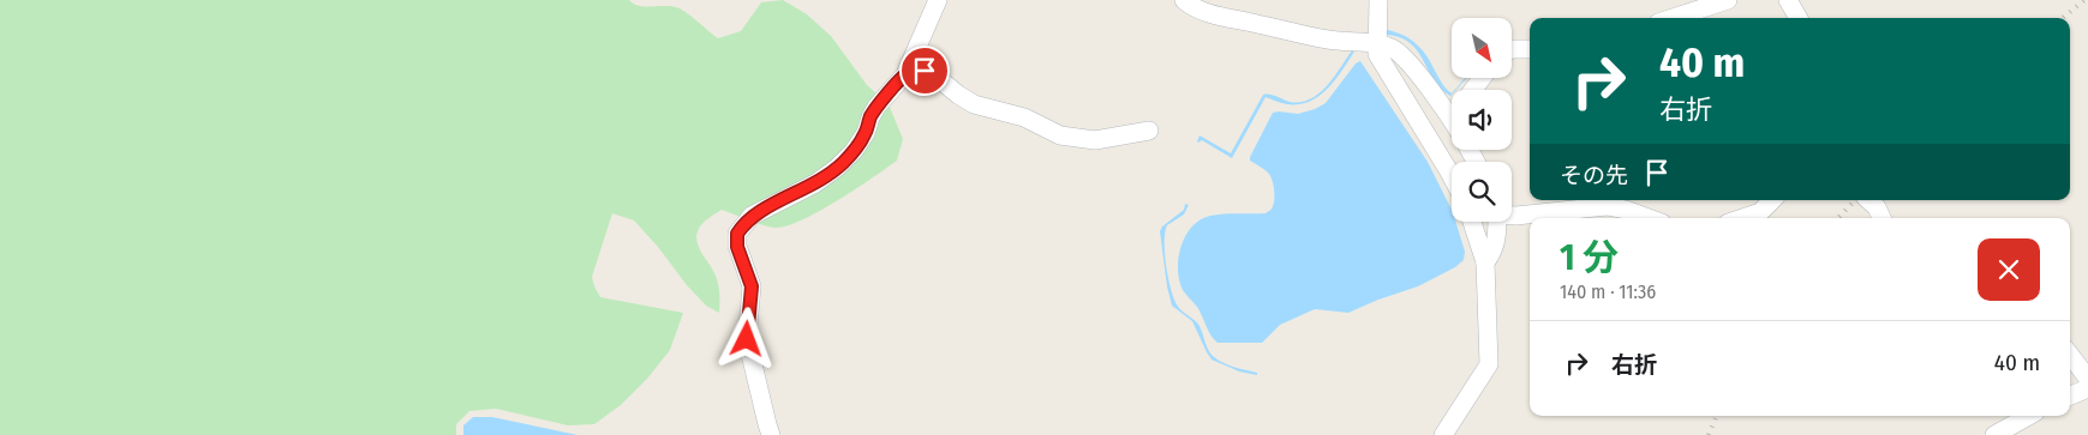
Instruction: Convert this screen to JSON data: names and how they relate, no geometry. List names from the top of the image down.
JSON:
{
  "north": "bottom right",
  "page": {
    "turn": ["40 m", "右折"],
    "then": "その先",
    "heading": ["1 分", "140 m · 11:36"],
    "list": [
      {
        "name": "右折",
        "value": "40 m"
      }
    ]
  }
}
